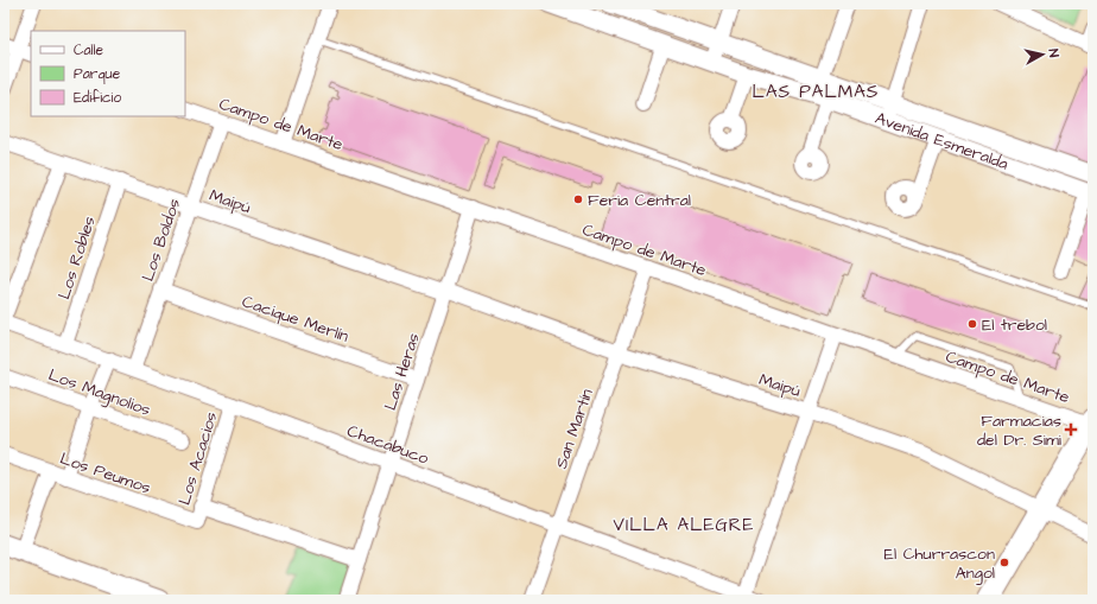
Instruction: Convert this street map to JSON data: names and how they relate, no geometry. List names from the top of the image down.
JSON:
{
  "streets": {
    "street": [
      "Campo de Marte",
      "Avenida Esmeralda",
      "Maipú",
      "Los Boldos",
      "Los Robles",
      "Cacique Merlín",
      "Las Heras",
      "Los Magnolios",
      "San Martín",
      "Chacabuco",
      "Los Acacios",
      "Los Peumos"
    ]
  },
  "crossings": [
    ["Campo de Marte", "Los Boldos"],
    ["Campo de Marte", "Las Heras"],
    ["Campo de Marte", "San Martín"],
    ["Maipú", "Los Boldos"],
    ["Maipú", "Los Robles"],
    ["Maipú", "Las Heras"],
    ["Maipú", "San Martín"],
    ["Los Boldos", "Cacique Merlín"],
    ["Los Boldos", "Chacabuco"],
    ["Los Robles", "Chacabuco"],
    ["Cacique Merlín", "Las Heras"],
    ["Las Heras", "Chacabuco"],
    ["San Martín", "Chacabuco"],
    ["Chacabuco", "Los Acacios"],
    ["Los Acacios", "Los Peumos"]
  ],
  "districts": ["LAS PALMAS", "VILLA ALEGRE"],
  "places": {
    "other": ["Feria Central", "El trebol", "El Churrascon Angol"],
    "health": ["Farmacias del Dr. Simi"]
  },
  "legend": ["Calle", "Parque", "Edificio"],
  "north": "right"
}
